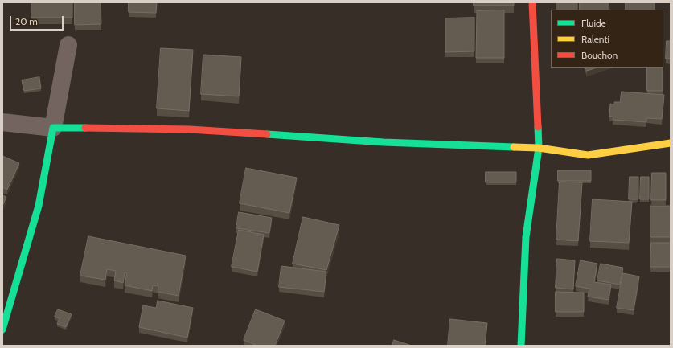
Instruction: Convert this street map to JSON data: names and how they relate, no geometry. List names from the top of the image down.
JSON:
{
  "legend": ["Fluide", "Ralenti", "Bouchon"],
  "scale_bar": "20 m"
}
